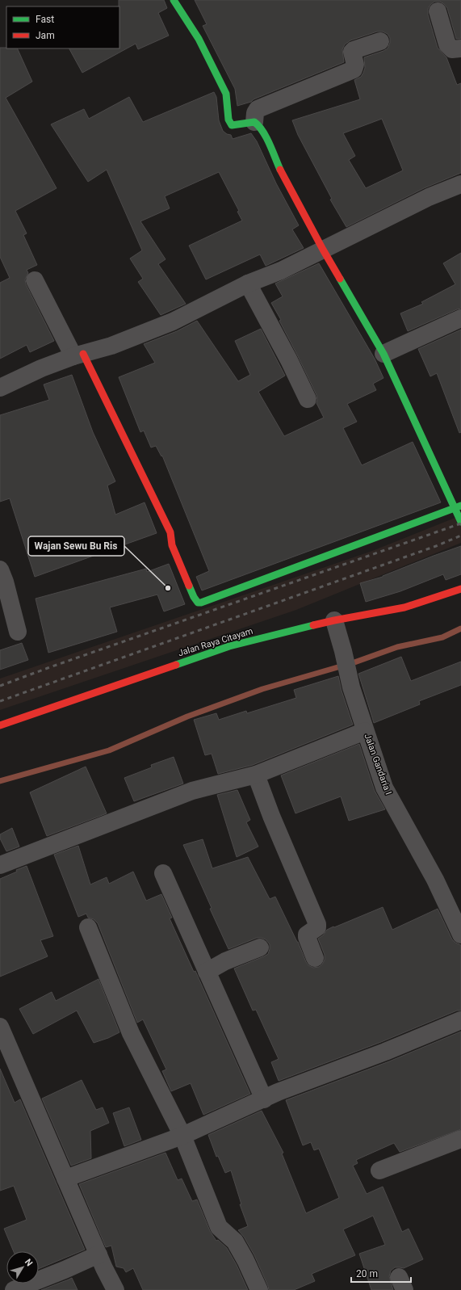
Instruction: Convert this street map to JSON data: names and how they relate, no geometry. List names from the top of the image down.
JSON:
{
  "streets": {
    "street": ["Jalan Raya Citayam", "Jalan Gandaria I"]
  },
  "crossings": [
    ["Jalan Raya Citayam", "Jalan Gandaria I"]
  ],
  "places": ["Wajan Sewu Bu Ris"],
  "legend": ["Fast", "Jam"],
  "scale_bar": "20 m",
  "north": "top right"
}
